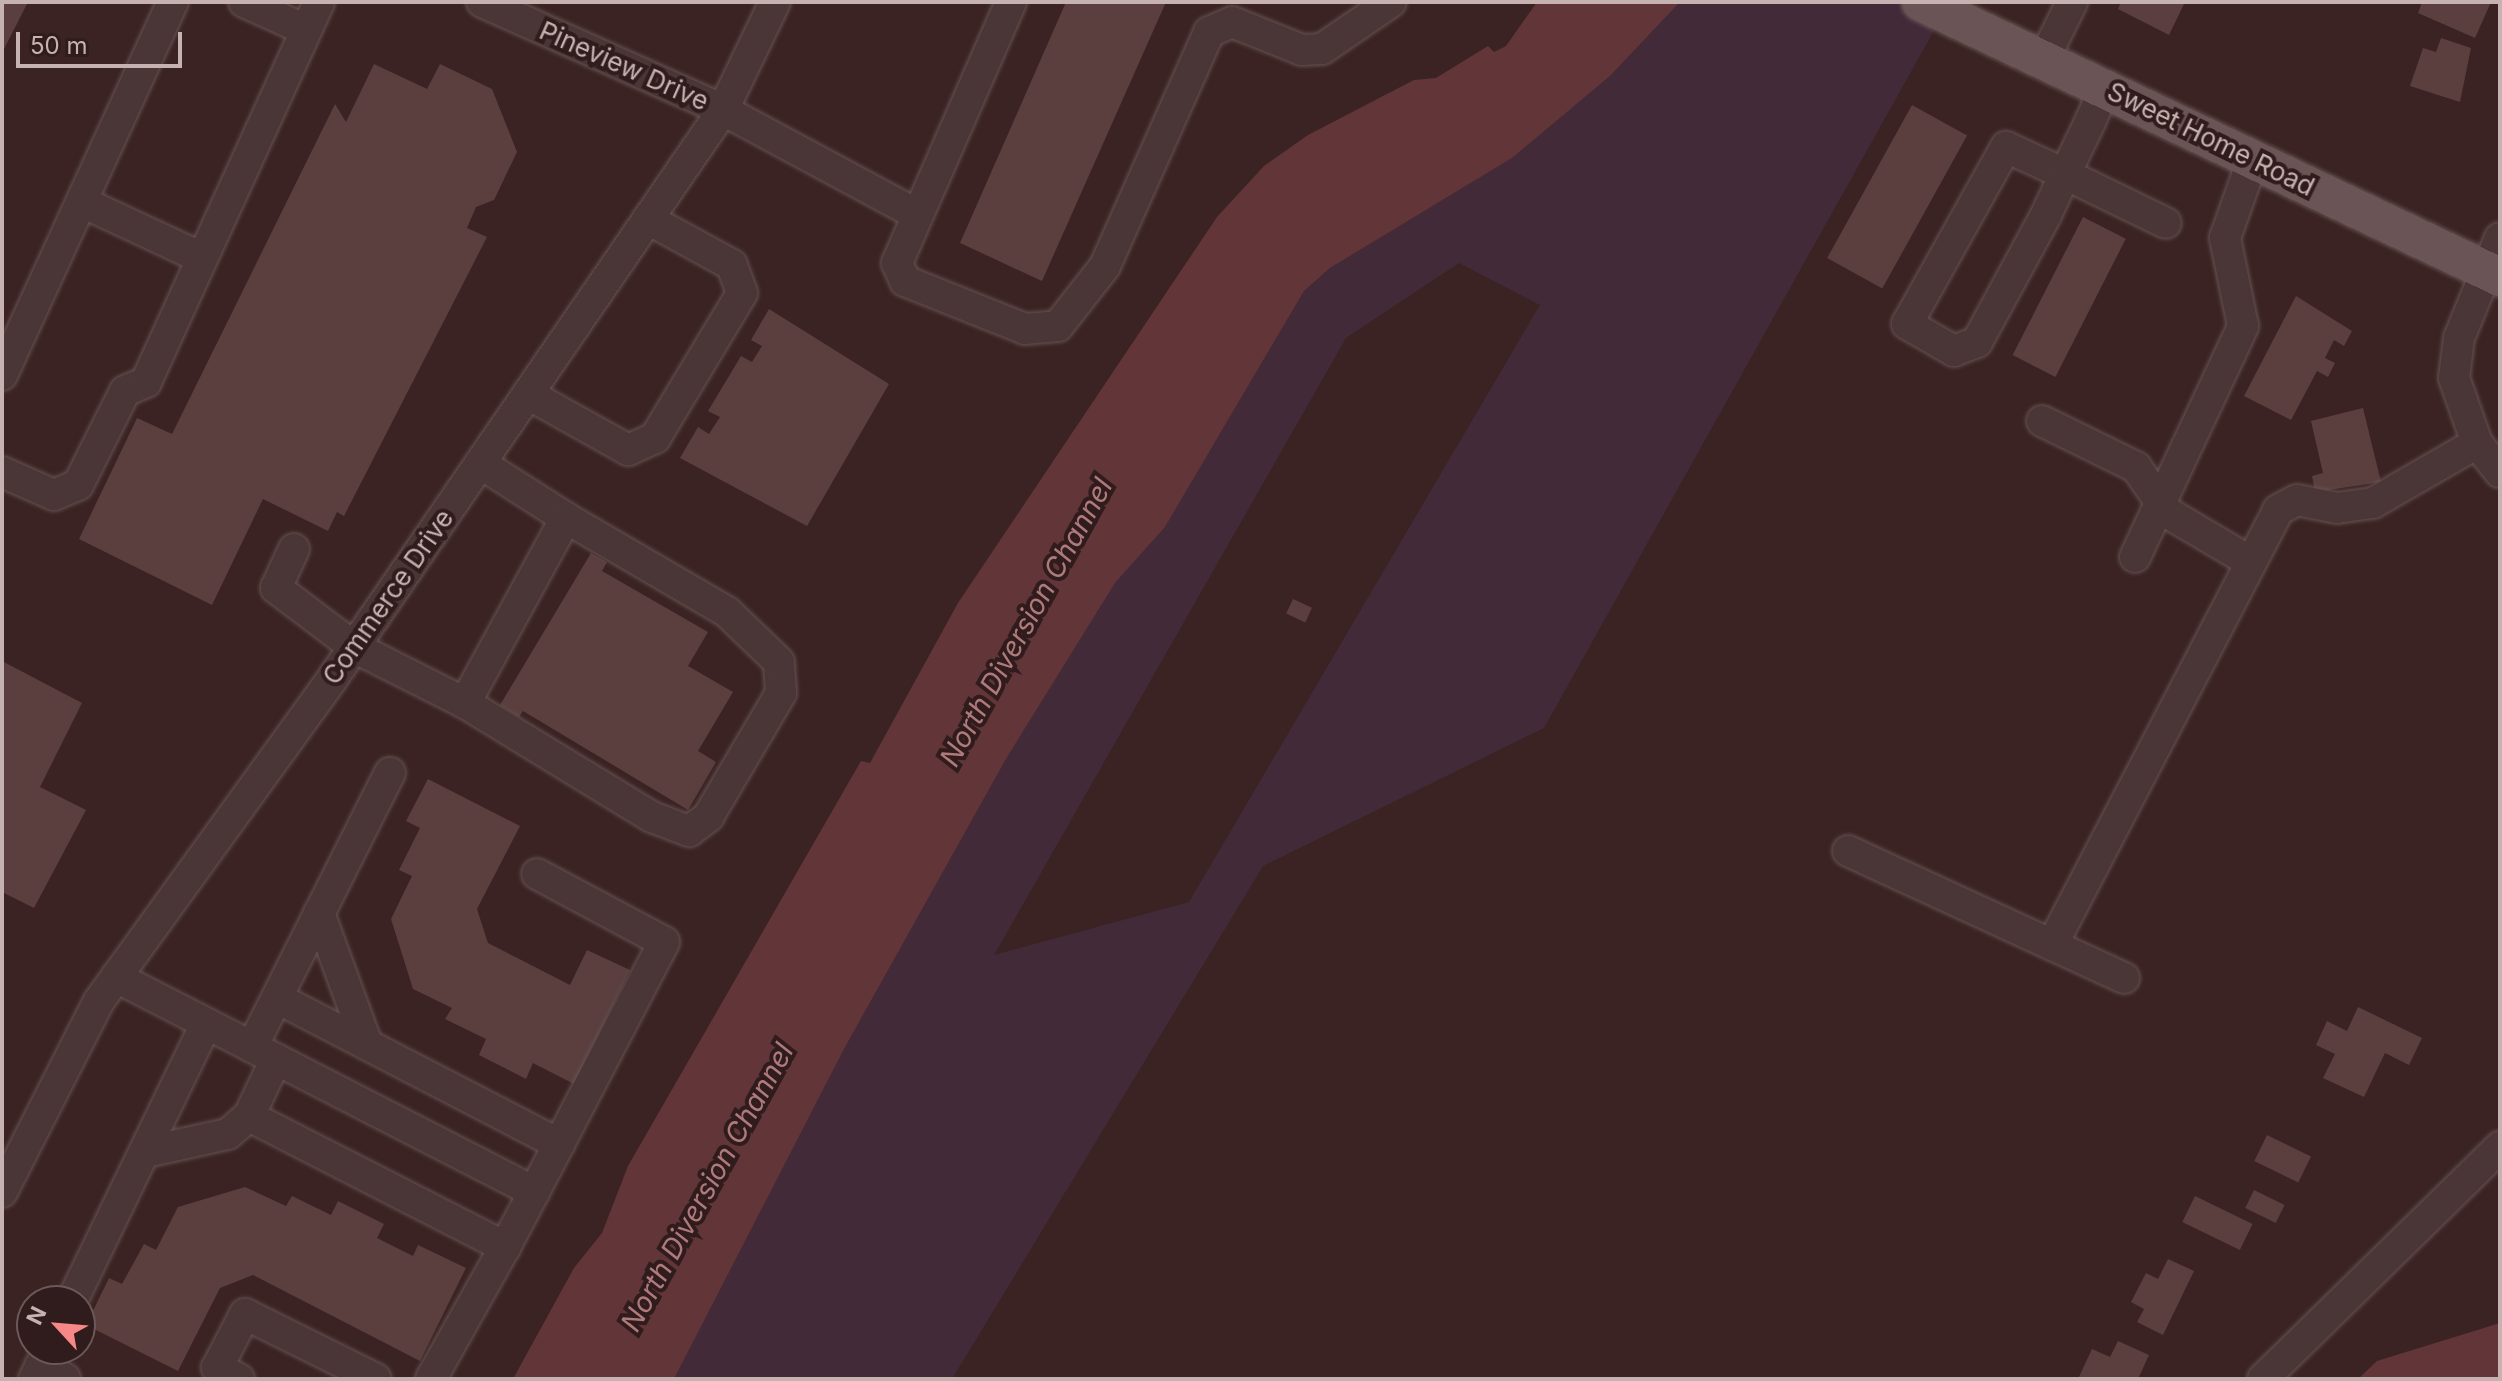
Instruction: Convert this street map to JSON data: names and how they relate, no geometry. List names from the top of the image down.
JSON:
{
  "streets": {
    "main road": ["Sweet Home Road"],
    "street": ["Pineview Drive", "Commerce Drive"]
  },
  "crossings": [
    ["Pineview Drive", "Commerce Drive"]
  ],
  "water": ["North Diversion Channel"],
  "scale_bar": "50 m",
  "north": "top left"
}
